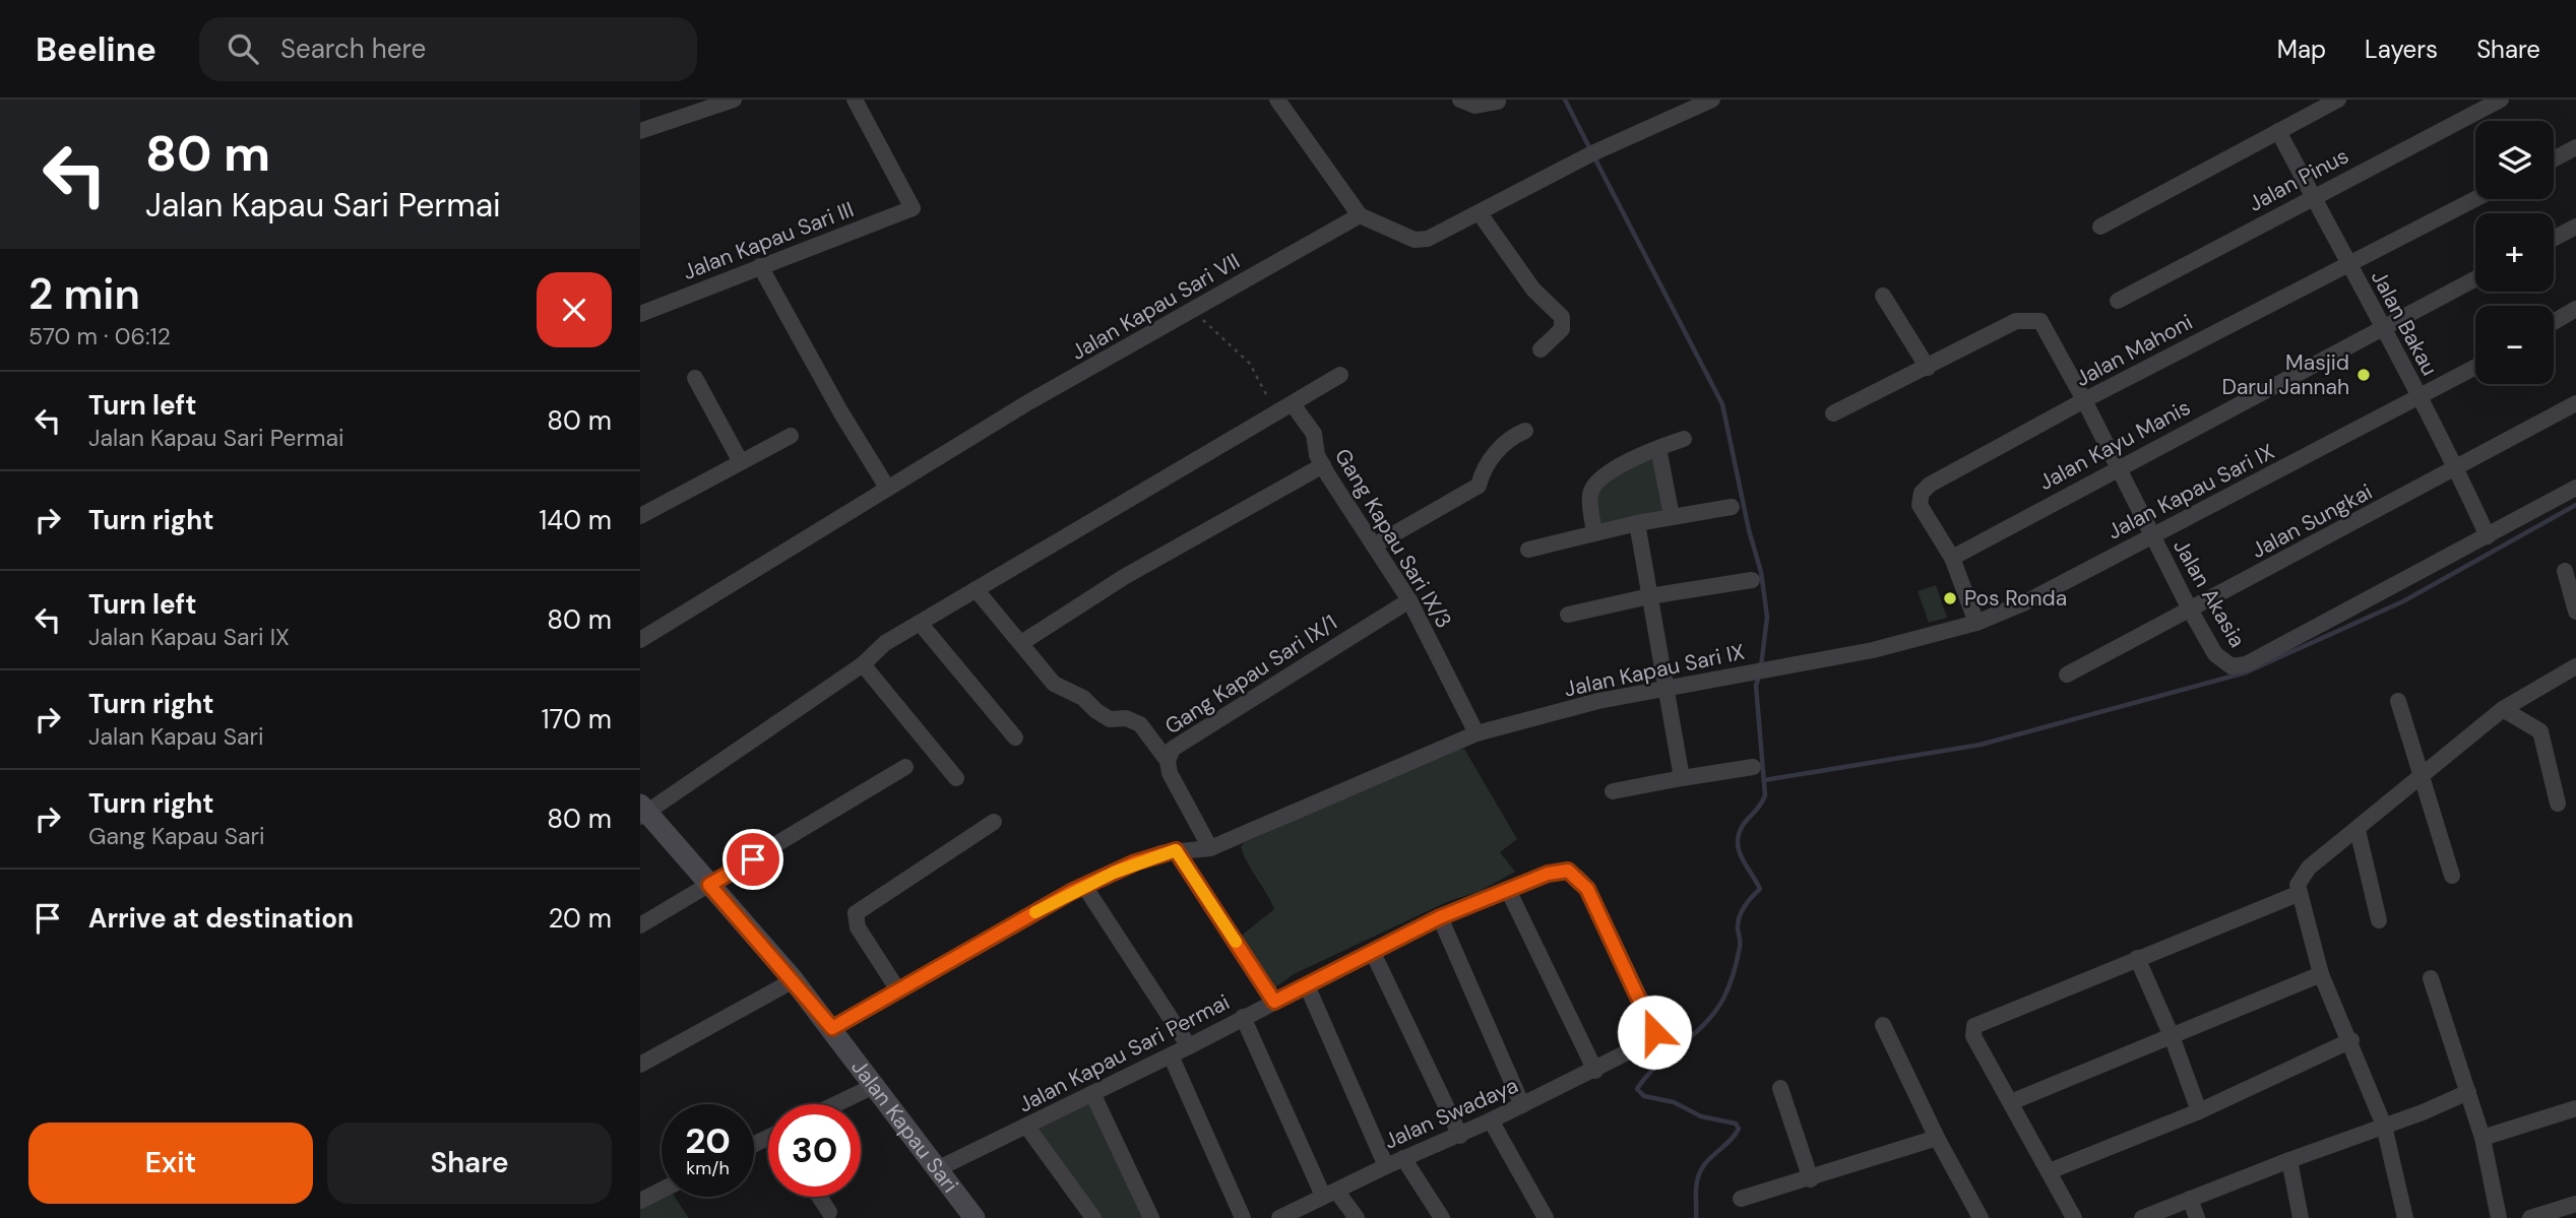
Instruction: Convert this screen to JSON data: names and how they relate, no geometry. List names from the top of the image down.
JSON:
{
  "streets": {
    "main road": ["Jalan Kapau Sari"],
    "street": [
      "Jalan Pinus",
      "Jalan Kapau Sari III",
      "Jalan Kapau Sari VII",
      "Jalan Bakau",
      "Jalan Mahoni",
      "Jalan Kayu Manis",
      "Jalan Kapau Sari IX",
      "Jalan Sungkai",
      "Gang Kapau Sari IX/3",
      "Jalan Akasia",
      "Gang Kapau Sari IX/1",
      "Jalan Kapau Sari Permai",
      "Jalan Swadaya"
    ]
  },
  "crossings": [
    ["Jalan Pinus", "Jalan Bakau"],
    ["Jalan Bakau", "Jalan Mahoni"],
    ["Jalan Bakau", "Jalan Kayu Manis"],
    ["Jalan Bakau", "Jalan Kapau Sari IX"],
    ["Jalan Bakau", "Jalan Sungkai"],
    ["Jalan Bakau", "Jalan Akasia"],
    ["Jalan Mahoni", "Jalan Kayu Manis"],
    ["Jalan Mahoni", "Jalan Kapau Sari IX"],
    ["Jalan Mahoni", "Jalan Akasia"],
    ["Jalan Kayu Manis", "Jalan Akasia"],
    ["Jalan Kapau Sari IX", "Gang Kapau Sari IX/3"],
    ["Jalan Kapau Sari IX", "Jalan Akasia"],
    ["Jalan Kapau Sari IX", "Gang Kapau Sari IX/1"],
    ["Jalan Kapau Sari IX", "Jalan Kapau Sari"],
    ["Jalan Sungkai", "Jalan Akasia"],
    ["Gang Kapau Sari IX/3", "Gang Kapau Sari IX/1"],
    ["Jalan Kapau Sari Permai", "Jalan Swadaya"],
    ["Jalan Kapau Sari Permai", "Jalan Kapau Sari"]
  ],
  "places": ["Masjid Darul Jannah", "Pos Ronda"],
  "page": {
    "header": "Beeline",
    "search": "Search here",
    "nav": ["Map", "Layers", "Share"],
    "turn": ["80 m", "Jalan Kapau Sari Permai"],
    "map_buttons": ["+", "−"],
    "heading": ["2 min", "570 m · 06:12"],
    "list": [
      {
        "name": "Turn left",
        "note": "Jalan Kapau Sari Permai",
        "value": "80 m"
      },
      {
        "name": "Turn right",
        "value": "140 m"
      },
      {
        "name": "Turn left",
        "note": "Jalan Kapau Sari IX",
        "value": "80 m"
      },
      {
        "name": "Turn right",
        "note": "Jalan Kapau Sari",
        "value": "170 m"
      },
      {
        "name": "Turn right",
        "note": "Gang Kapau Sari",
        "value": "80 m"
      },
      {
        "name": "Arrive at destination",
        "value": "20 m"
      }
    ],
    "speed": "20 km/h",
    "limit": "30",
    "buttons": ["Exit", "Share"]
  }
}
